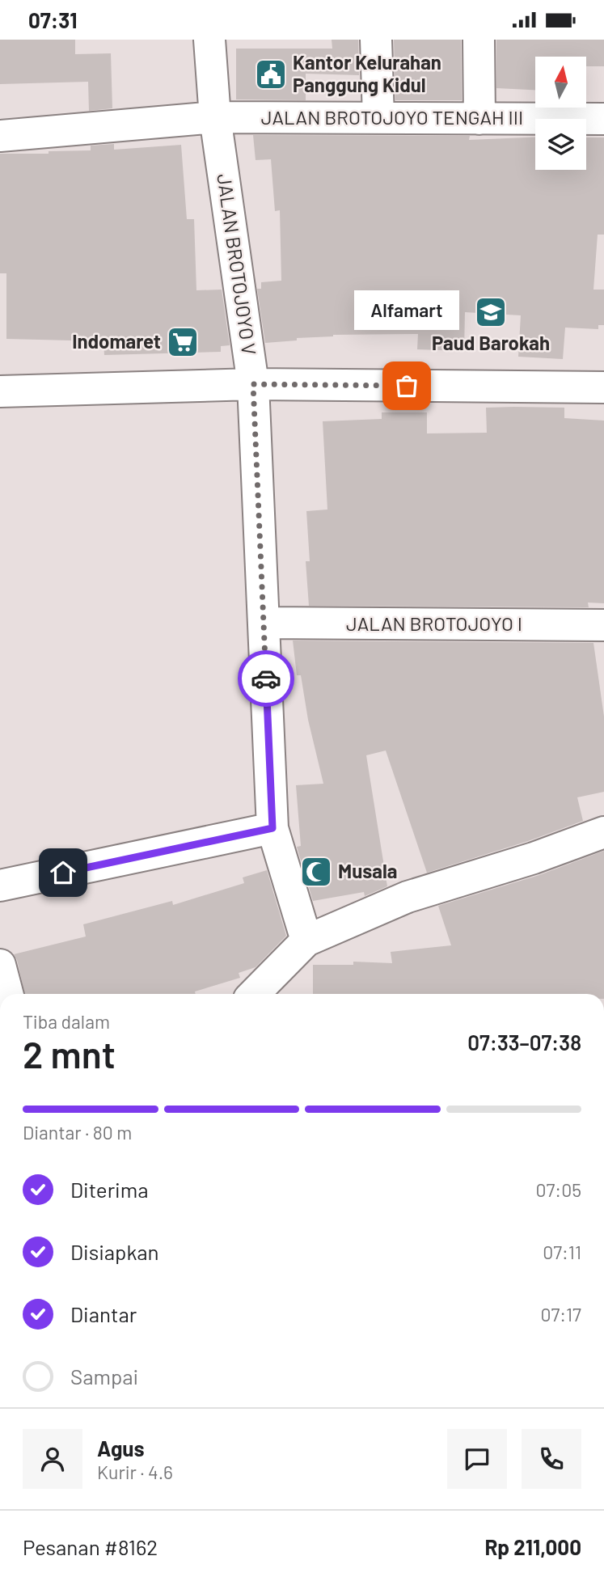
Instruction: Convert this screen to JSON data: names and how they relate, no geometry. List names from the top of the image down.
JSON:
{
  "streets": {
    "street": ["JALAN BROTOJOYO TENGAH III", "JALAN BROTOJOYO V", "JALAN BROTOJOYO I"]
  },
  "crossings": [
    ["JALAN BROTOJOYO TENGAH III", "JALAN BROTOJOYO V"],
    ["JALAN BROTOJOYO V", "JALAN BROTOJOYO I"]
  ],
  "places": {
    "public building": ["Kantor Kelurahan Panggung Kidul"],
    "school or university": ["Paud Barokah"],
    "supermarket": ["Indomaret"],
    "other": ["Alfamart"],
    "mosque": ["Musala"]
  },
  "north": "top",
  "page": {
    "status": "07:31",
    "bubble": "Alfamart",
    "heading": ["2 mnt", "Tiba dalam", "07:33–07:38"],
    "panel": [
      "Agus",
      "Kurir · 4.6",
      "Pesanan #8162",
      "Rp 211,000"
    ],
    "bar": "Diantar · 80 m",
    "list": [
      ["Diterima", "07:05"],
      ["Disiapkan", "07:11"],
      ["Diantar", "07:17"],
      "Sampai"
    ]
  }
}
